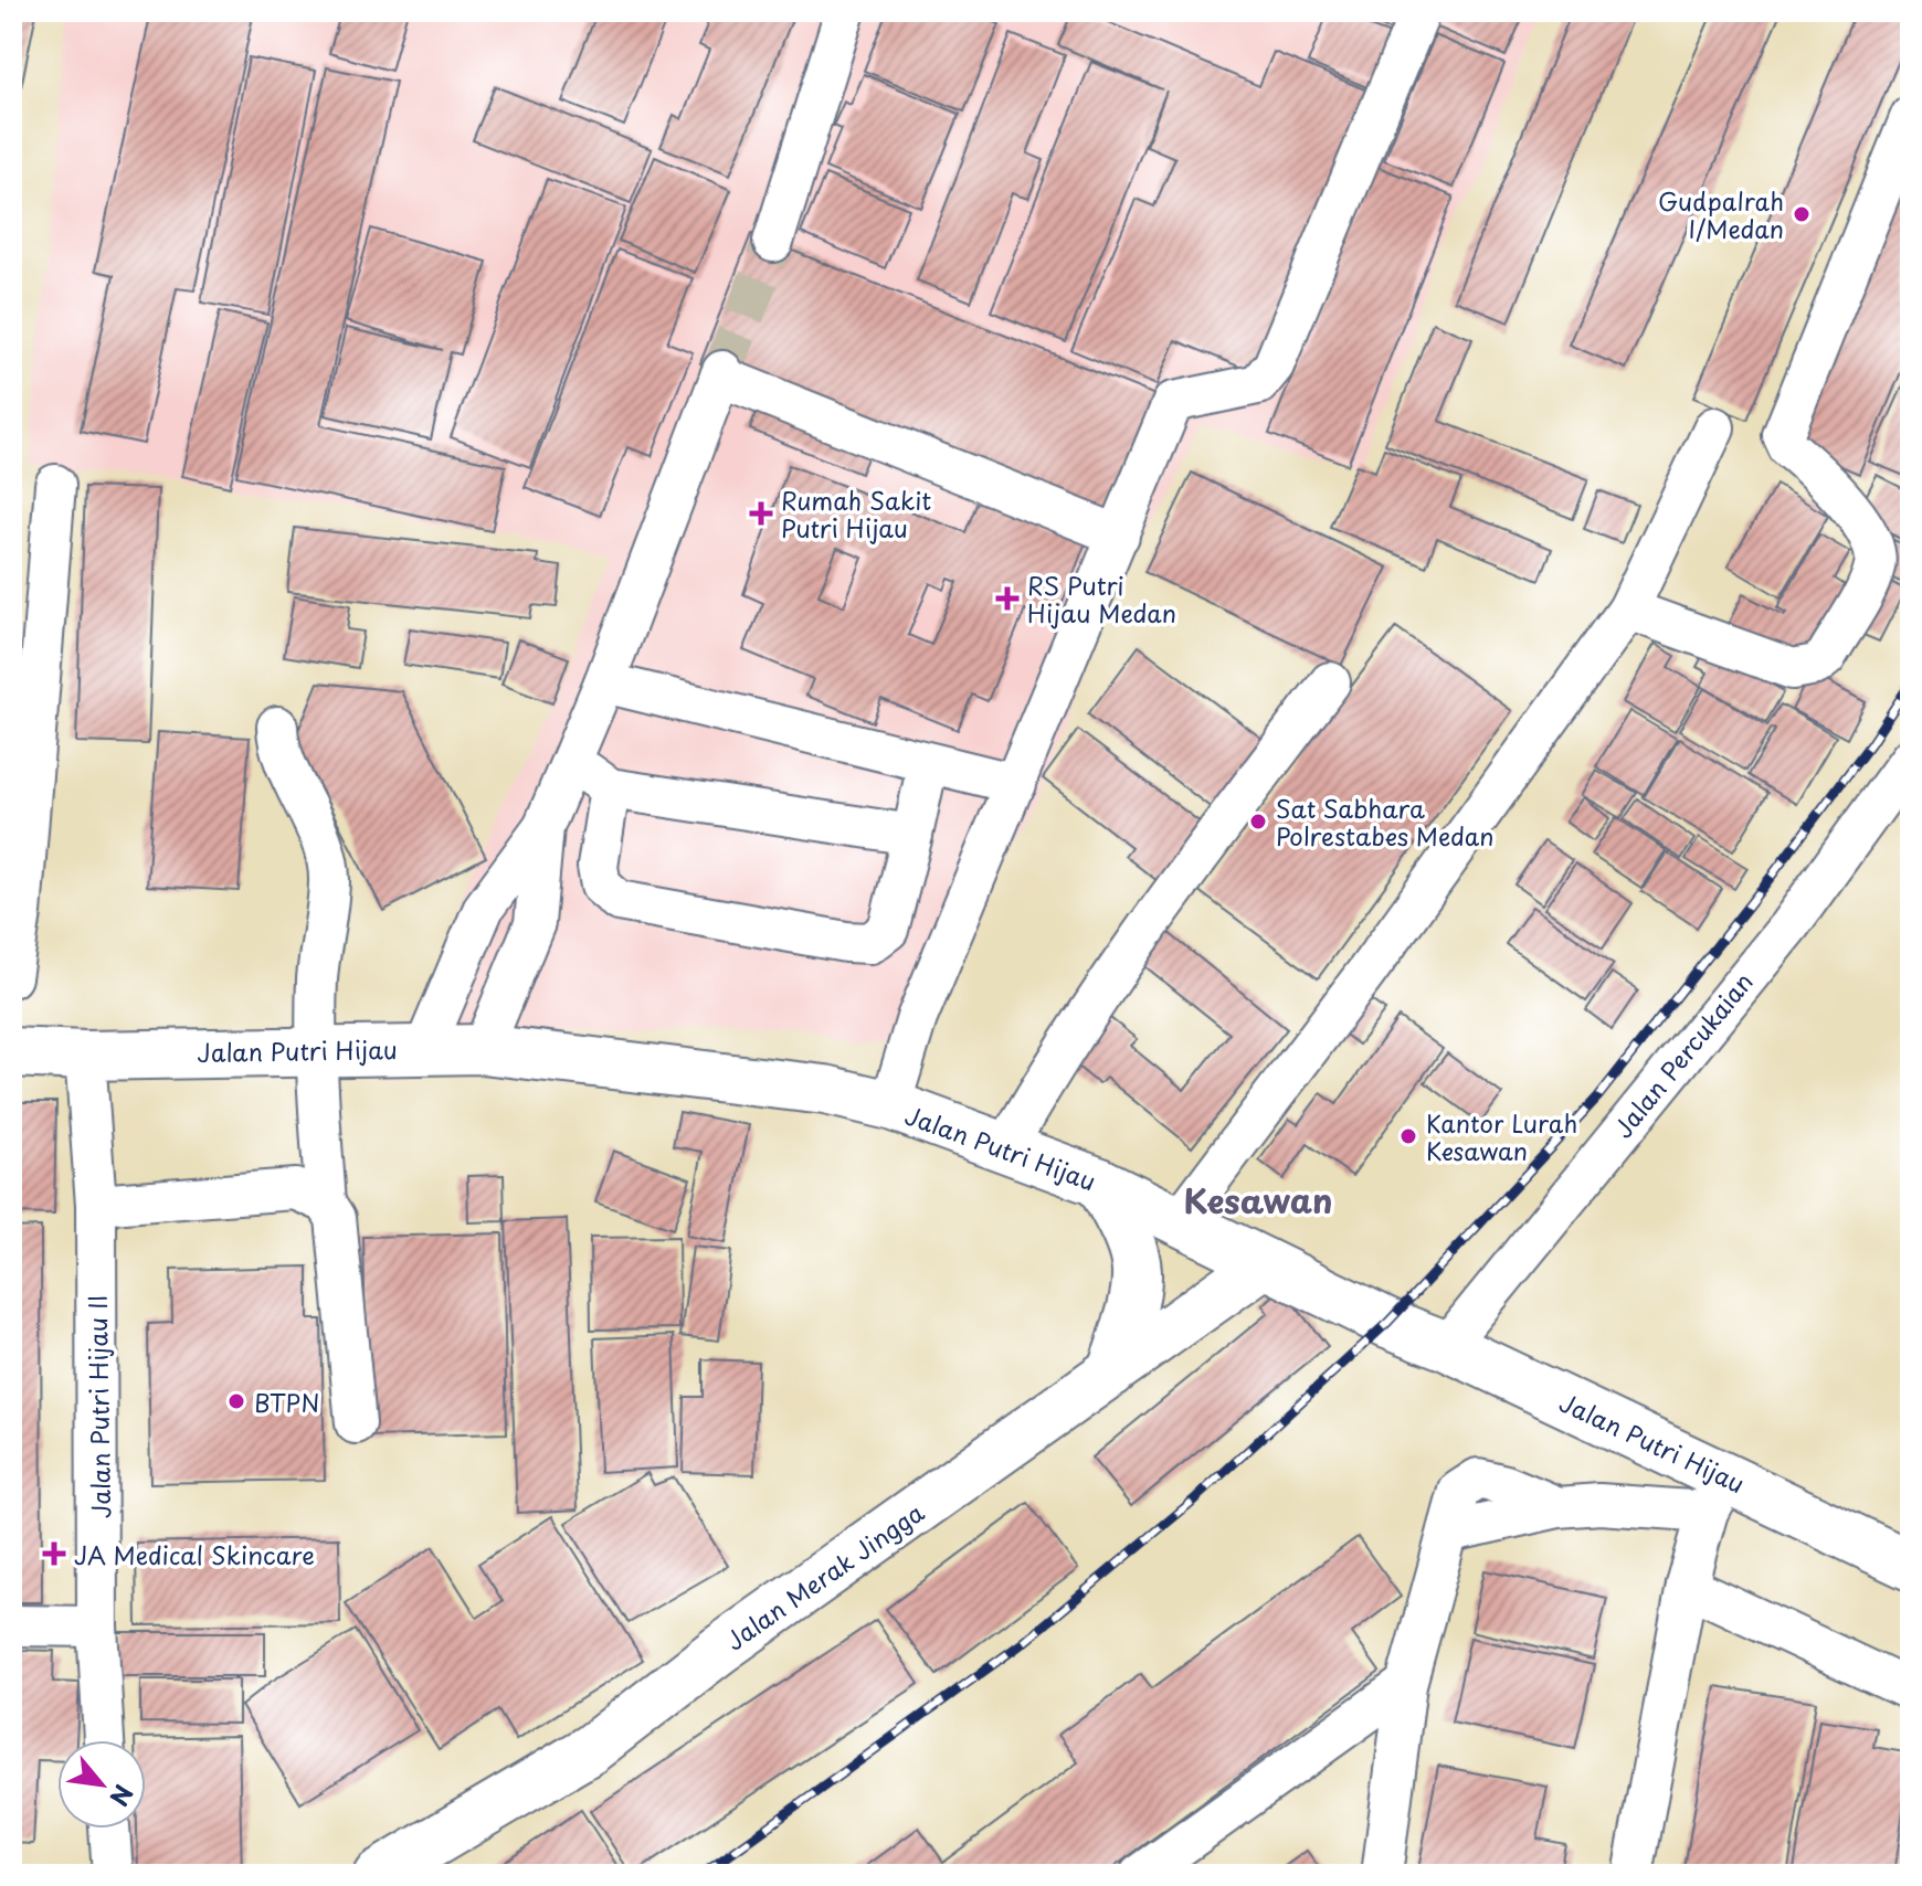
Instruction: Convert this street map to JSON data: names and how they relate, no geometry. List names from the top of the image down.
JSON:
{
  "streets": {
    "main road": ["Jalan Putri Hijau", "Jalan Merak Jingga"],
    "street": ["Jalan Percukaian", "Jalan Putri Hijau II"]
  },
  "crossings": [
    ["Jalan Putri Hijau", "Jalan Percukaian"],
    ["Jalan Putri Hijau", "Jalan Putri Hijau II"],
    ["Jalan Putri Hijau", "Jalan Merak Jingga"]
  ],
  "districts": ["Kesawan"],
  "places": {
    "other": [
      "Gudpalrah I/Medan",
      "Sat Sabhara Polrestabes Medan",
      "Kantor Lurah Kesawan",
      "BTPN"
    ],
    "health": ["Rumah Sakit Putri Hijau", "RS Putri Hijau Medan", "JA Medical Skincare"]
  },
  "north": "bottom right"
}
